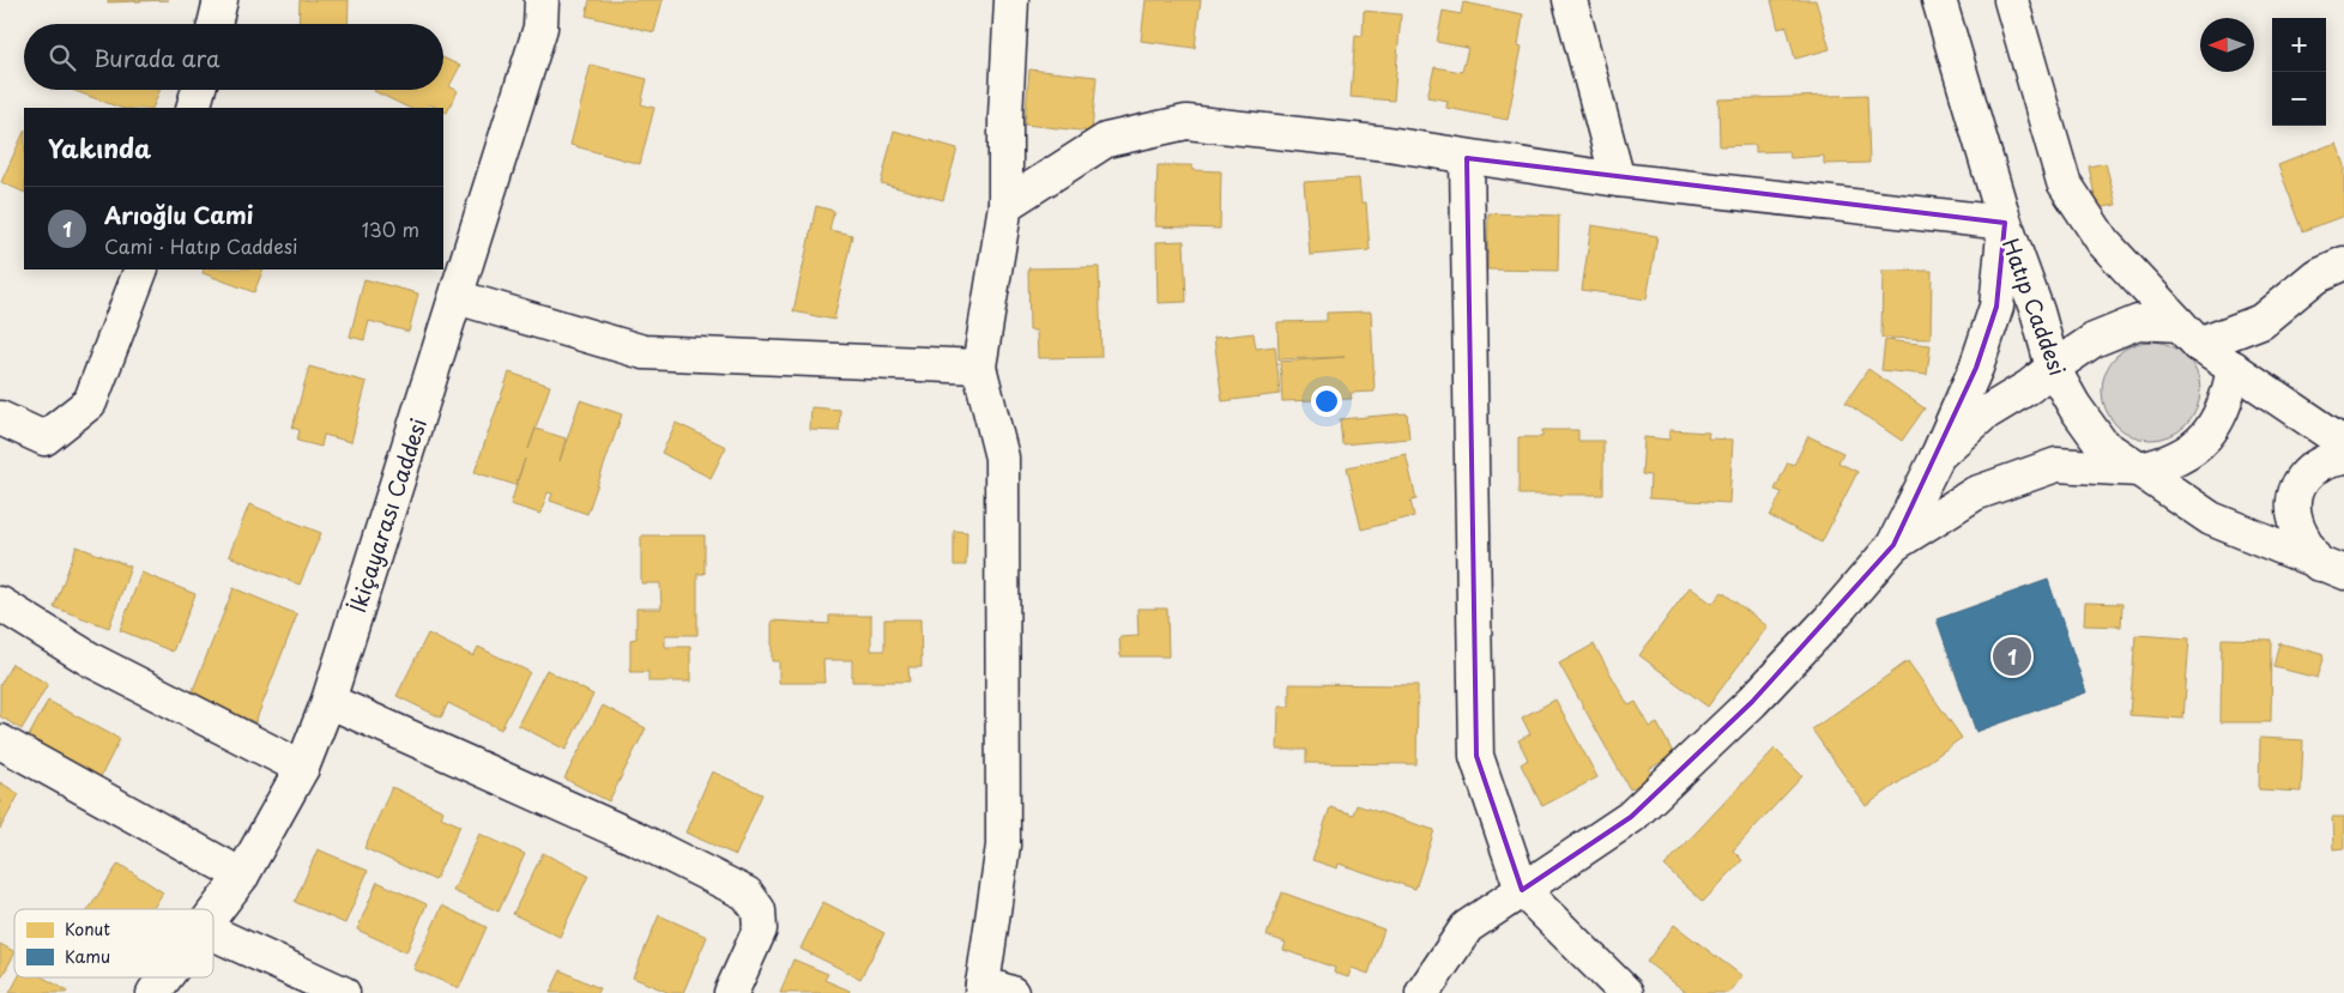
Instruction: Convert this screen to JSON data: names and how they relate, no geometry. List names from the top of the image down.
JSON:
{
  "streets": {
    "street": ["Hatıp Caddesi", "İkiçayarası Caddesi"]
  },
  "legend": ["Konut", "Kamu"],
  "north": "left",
  "page": {
    "map_buttons": ["+", "−"],
    "search": "Burada ara",
    "heading": "Yakında",
    "list": [
      {
        "mark": "1",
        "name": "Arıoğlu Cami",
        "note": "Cami · Hatıp Caddesi",
        "value": "130 m"
      }
    ],
    "pins": "1"
  }
}
